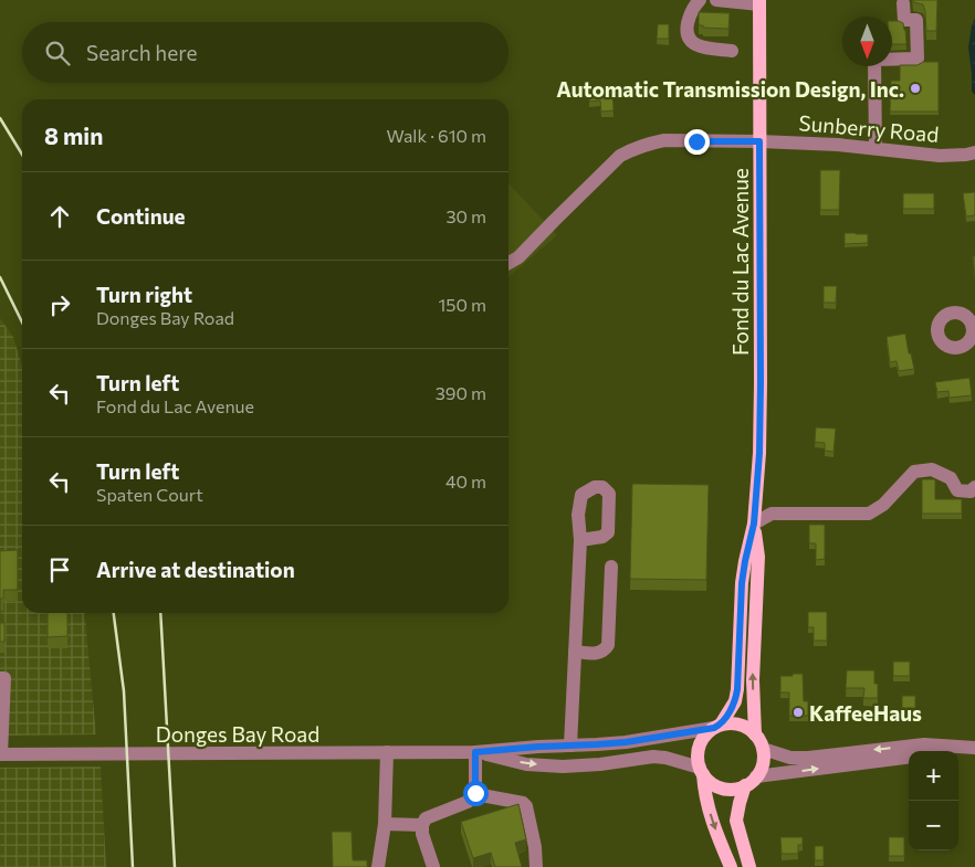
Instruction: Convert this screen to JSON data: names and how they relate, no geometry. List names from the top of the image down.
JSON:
{
  "streets": {
    "main road": ["Fond du Lac Avenue"],
    "street": ["Sunberry Road", "Donges Bay Road"]
  },
  "crossings": [
    ["Sunberry Road", "Fond du Lac Avenue"],
    ["Fond du Lac Avenue", "Donges Bay Road"]
  ],
  "places": ["Automatic Transmission Design, Inc.", "KaffeeHaus"],
  "north": "bottom",
  "page": {
    "search": "Search here",
    "heading": ["8 min", "Walk · 610 m"],
    "list": [
      ["Continue", "30 m"],
      ["Turn right", "Donges Bay Road", "150 m"],
      ["Turn left", "Fond du Lac Avenue", "390 m"],
      ["Turn left", "Spaten Court", "40 m"],
      "Arrive at destination"
    ],
    "map_buttons": ["+", "−"]
  }
}
